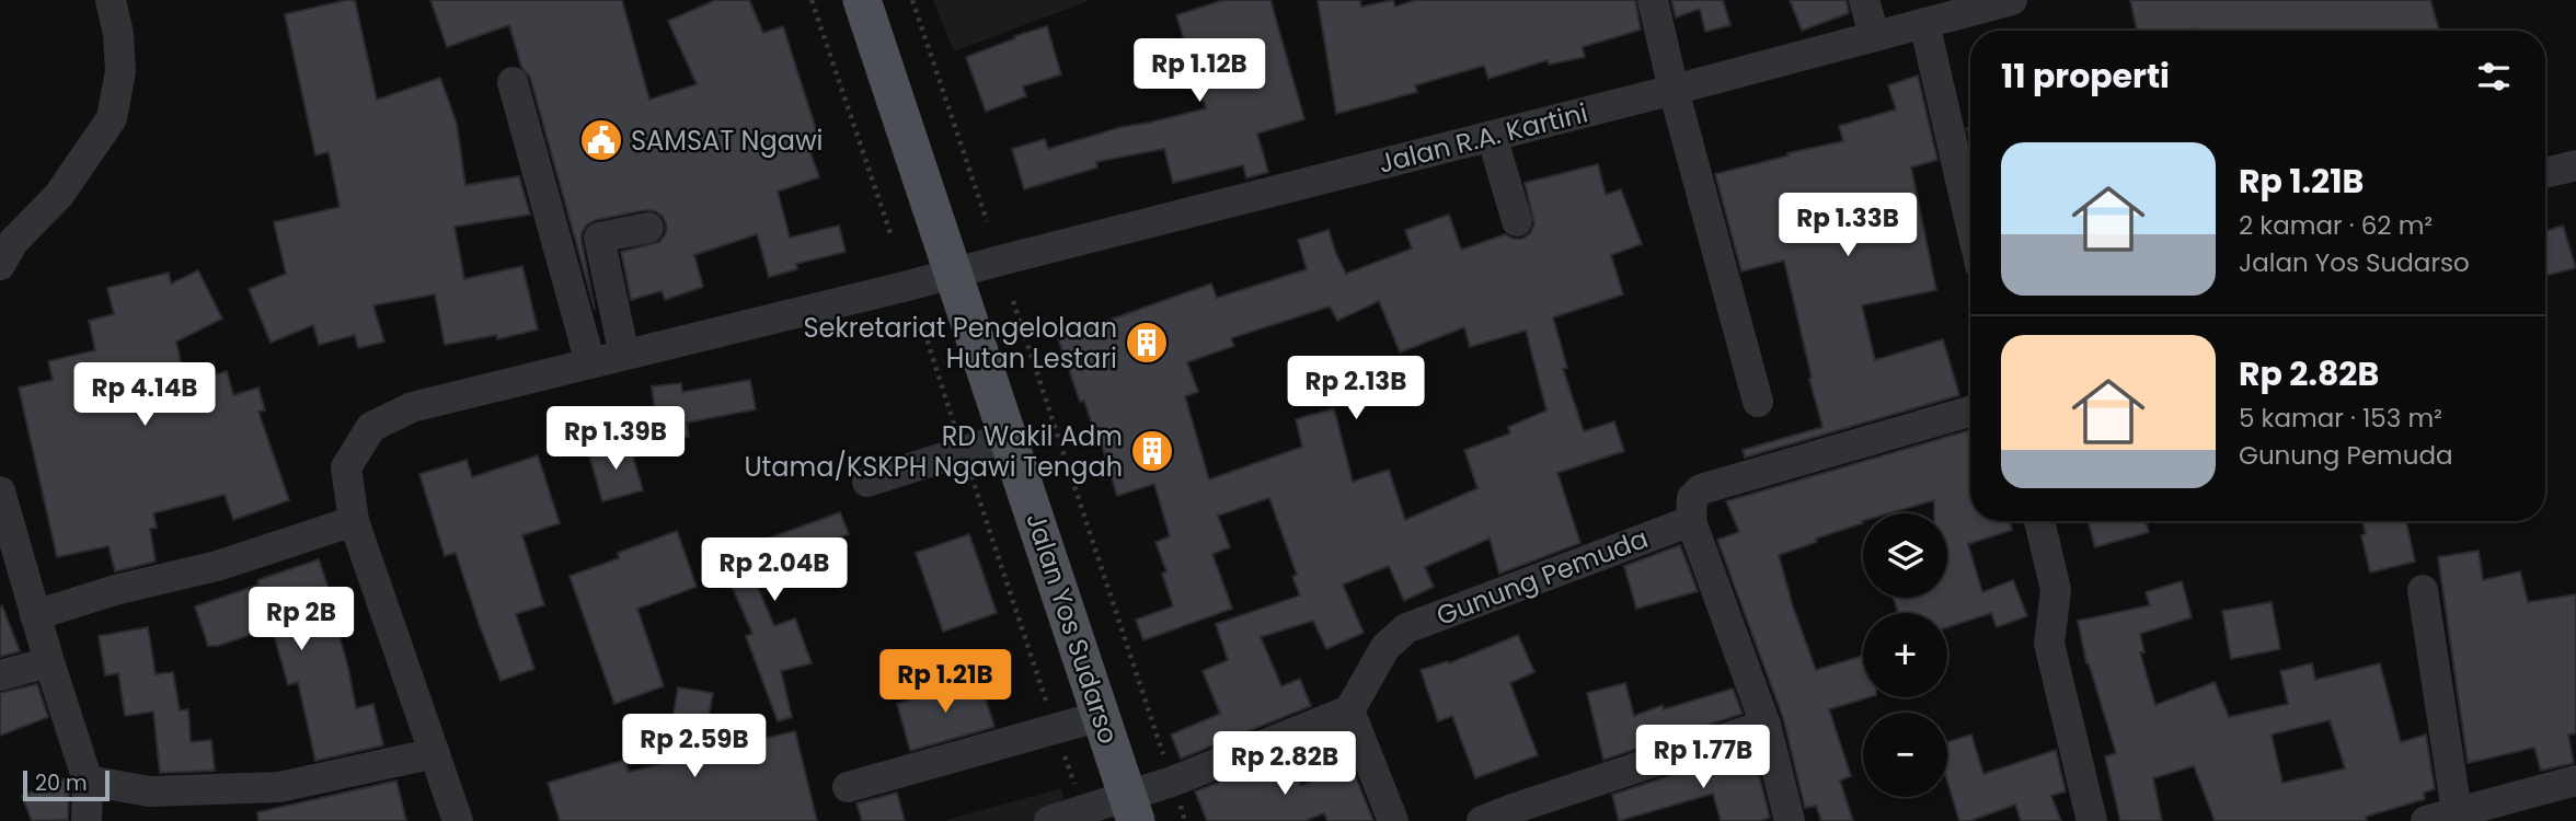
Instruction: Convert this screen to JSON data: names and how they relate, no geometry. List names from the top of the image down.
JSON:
{
  "streets": {
    "main road": ["Jalan Yos Sudarso"],
    "street": ["Jalan R.A. Kartini", "Gunung Pemuda"]
  },
  "crossings": [
    ["Jalan R.A. Kartini", "Jalan Yos Sudarso"]
  ],
  "places": {
    "public building": ["SAMSAT Ngawi"],
    "building": ["Sekretariat Pengelolaan Hutan Lestari", "RD Wakil Adm Utama/KSKPH Ngawi Tengah"]
  },
  "scale_bar": "20 m",
  "page": {
    "heading": "11 properti",
    "price": [
      "Rp 1.12B",
      "Rp 1.33B",
      "Rp 2.13B",
      "Rp 4.14B",
      "Rp 1.39B",
      "Rp 2.04B",
      "Rp 2B",
      "Rp 1.21B",
      "Rp 2.59B",
      "Rp 1.77B",
      "Rp 2.82B"
    ],
    "list": [
      {
        "name": "Rp 1.21B",
        "note": "2 kamar · 62 m² · Jalan Yos Sudarso"
      },
      {
        "name": "Rp 2.82B",
        "note": "5 kamar · 153 m² · Gunung Pemuda"
      }
    ],
    "map_buttons": ["+", "−"],
    "scale": "20 m"
  }
}
